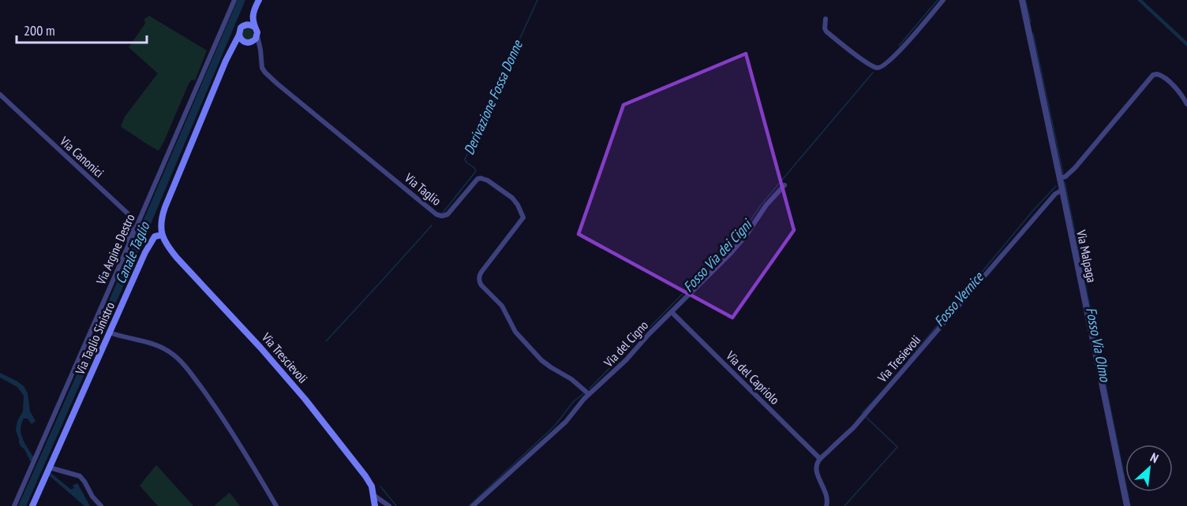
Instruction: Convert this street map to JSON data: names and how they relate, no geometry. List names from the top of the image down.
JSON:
{
  "streets": {
    "main road": ["Via Taglio Sinistro", "Via Trescievoli"],
    "street": [
      "Via Canonici",
      "Via Taglio",
      "Via Argine Destro",
      "Via Malpaga",
      "Via del Cigno",
      "Via Tresievoli",
      "Via del Capriolo"
    ]
  },
  "crossings": [
    ["Via Canonici", "Via Argine Destro"],
    ["Via Taglio", "Via del Cigno"],
    ["Via Malpaga", "Via Tresievoli"],
    ["Via Taglio Sinistro", "Via Trescievoli"],
    ["Via del Cigno", "Via del Capriolo"],
    ["Via Tresievoli", "Via del Capriolo"]
  ],
  "water": [
    "Derivazione Fossa Donne",
    "Canale Taglio",
    "Fosso Via dei Cigni",
    "Fosso Vernice",
    "Fosso Via Olmo"
  ],
  "scale_bar": "200 m",
  "north": "top right"
}
